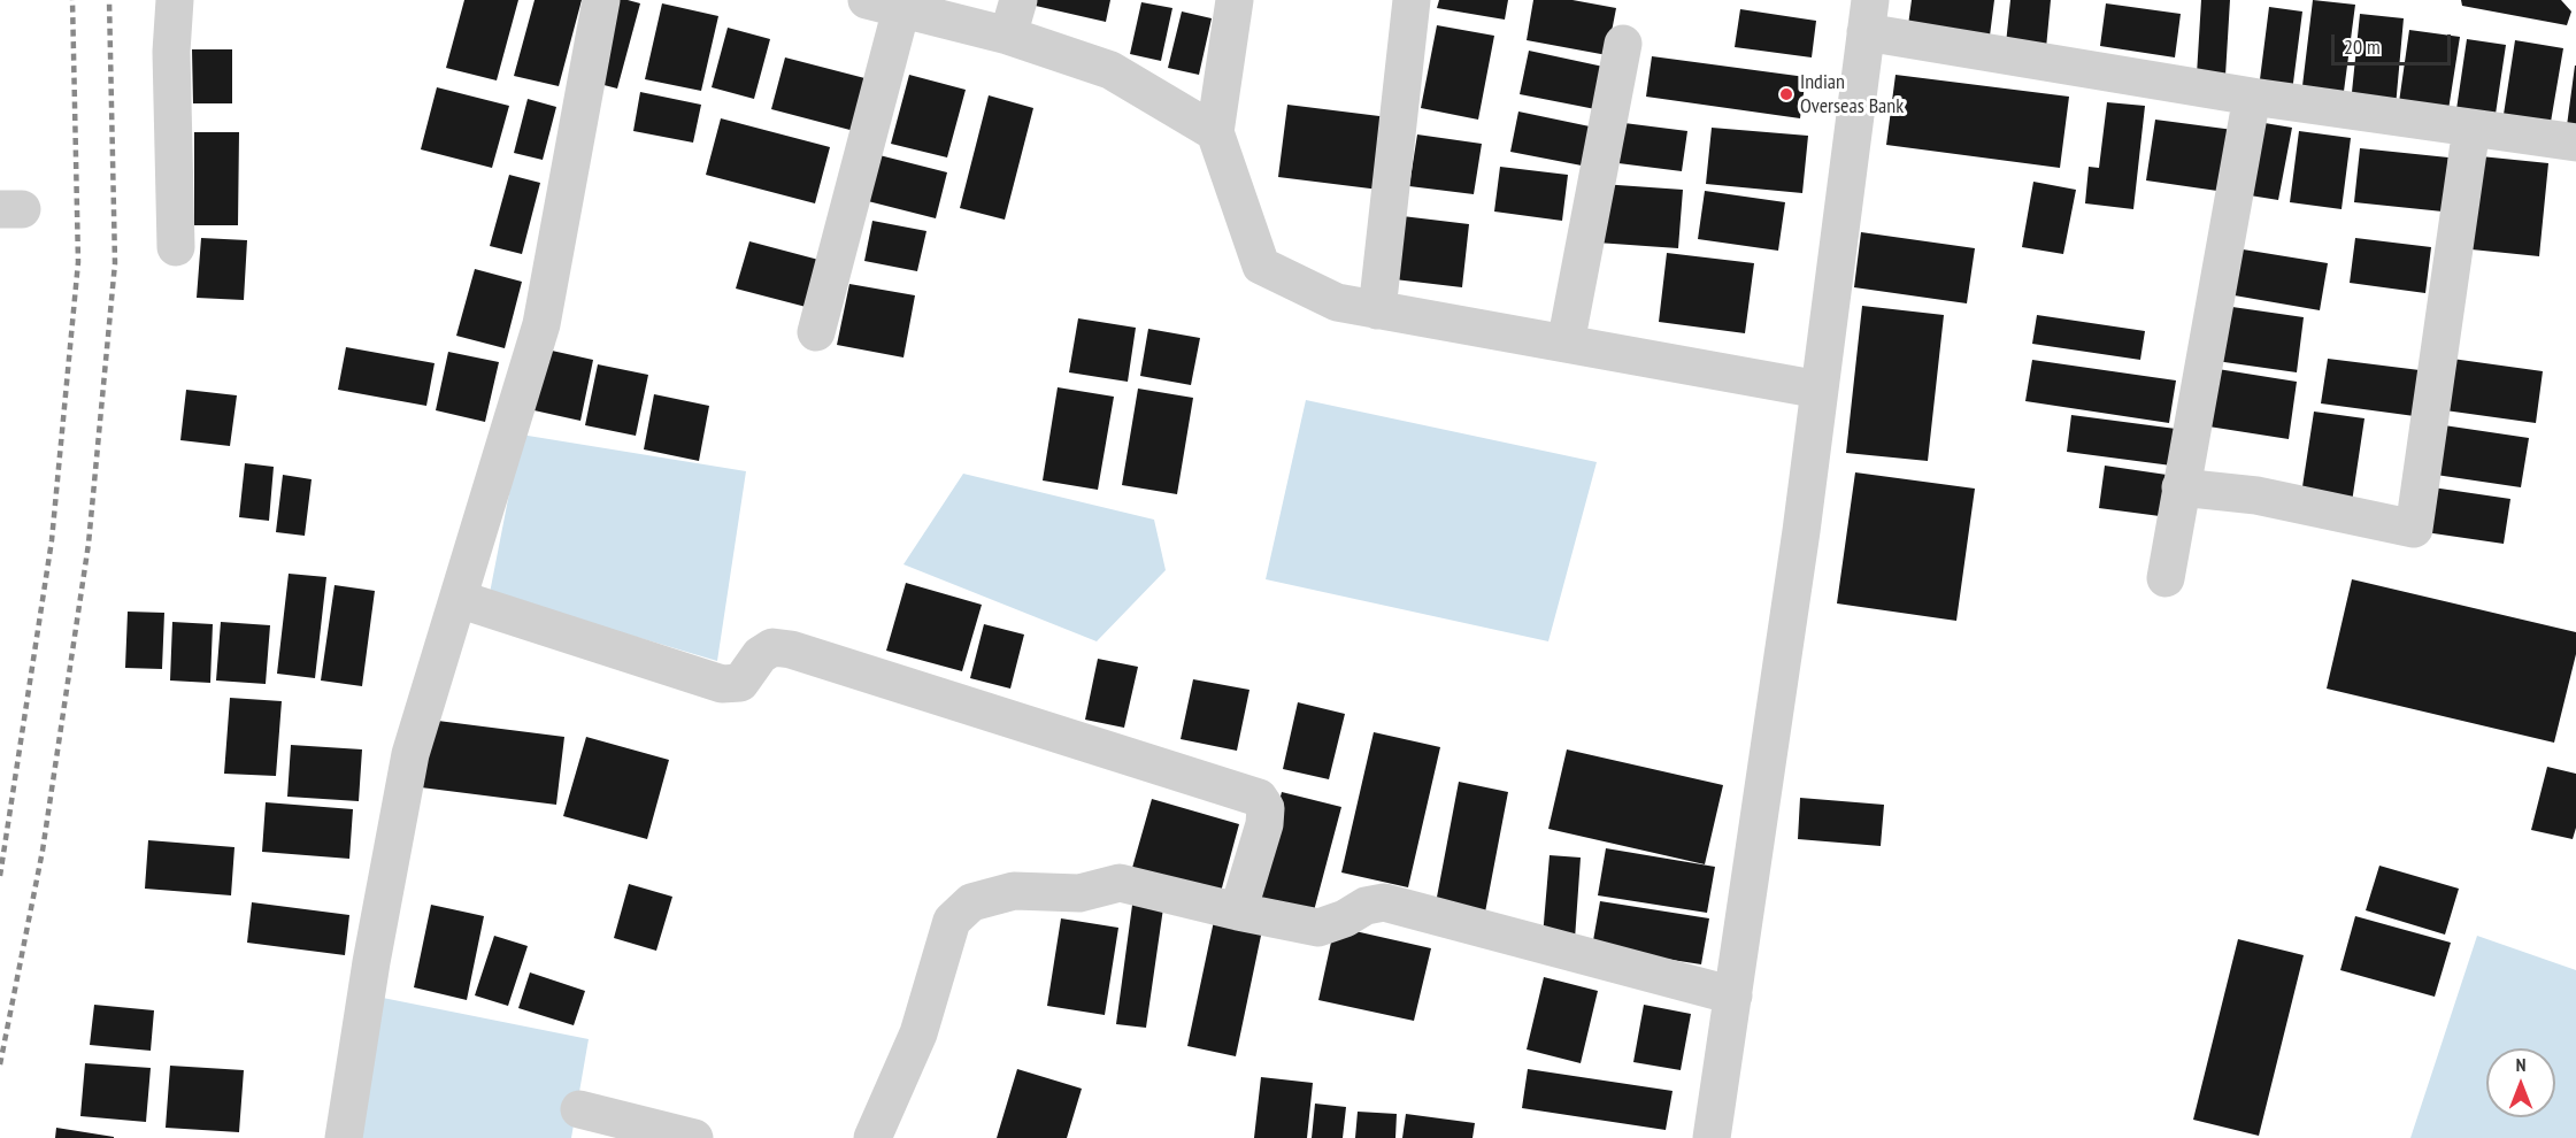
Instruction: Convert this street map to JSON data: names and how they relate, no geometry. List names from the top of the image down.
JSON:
{
  "places": ["Indian Overseas Bank"],
  "scale_bar": "20 m",
  "north": "top"
}
